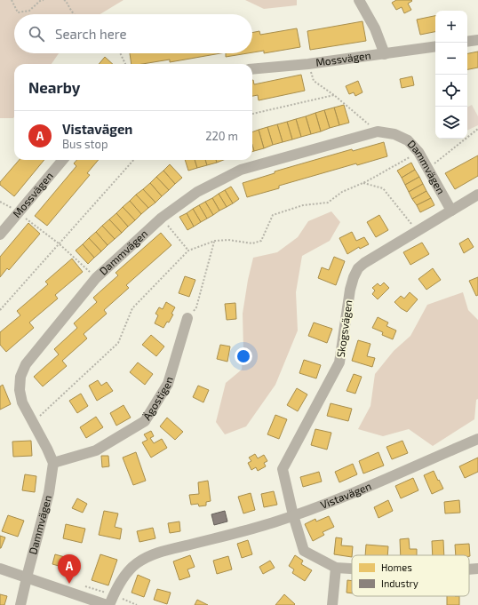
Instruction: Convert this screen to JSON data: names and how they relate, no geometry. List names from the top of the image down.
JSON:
{
  "streets": {
    "street": [
      "Mossvägen",
      "Dammvägen",
      "Skogsvägen",
      "Ägostigen",
      "Vistavägen"
    ]
  },
  "crossings": [
    ["Dammvägen", "Skogsvägen"],
    ["Dammvägen", "Ägostigen"],
    ["Skogsvägen", "Vistavägen"]
  ],
  "legend": ["Homes", "Industry"],
  "page": {
    "map_buttons": ["+", "−"],
    "search": "Search here",
    "heading": "Nearby",
    "list": [
      {
        "mark": "A",
        "name": "Vistavägen",
        "note": "Bus stop",
        "value": "220 m"
      }
    ],
    "pins": "A"
  }
}
